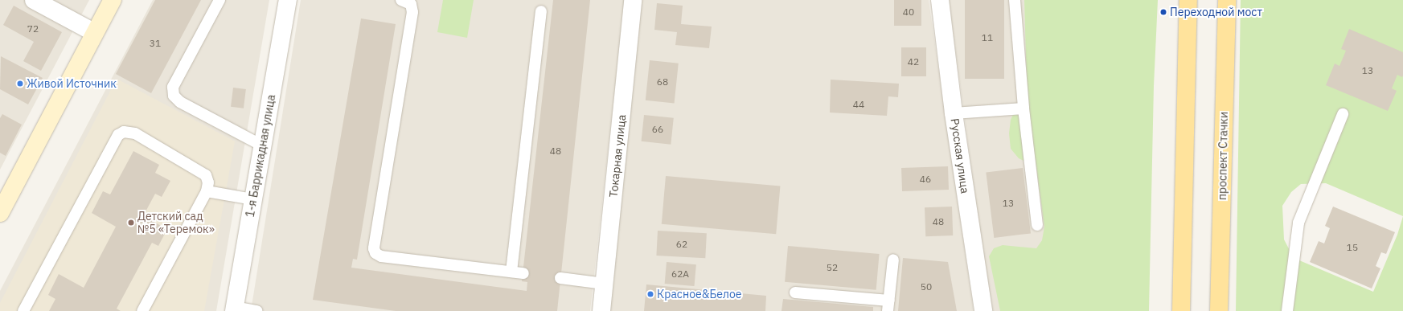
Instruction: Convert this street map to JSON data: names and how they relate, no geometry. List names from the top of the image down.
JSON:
{
  "streets": {
    "main road": ["проспект Стачки"],
    "street": ["1-я Баррикадная улица", "Токарная улица", "Русская улица"]
  },
  "places": [
    "Переходной мост",
    "Живой Источник",
    "Детский сад №5 «Теремок»",
    "Красное&Белое"
  ],
  "house_numbers": [
    "40",
    "72",
    "11",
    "31",
    "42",
    "13",
    "68",
    "44",
    "66",
    "48",
    "46",
    "13",
    "48",
    "62",
    "15",
    "52",
    "62А",
    "50"
  ]
}
